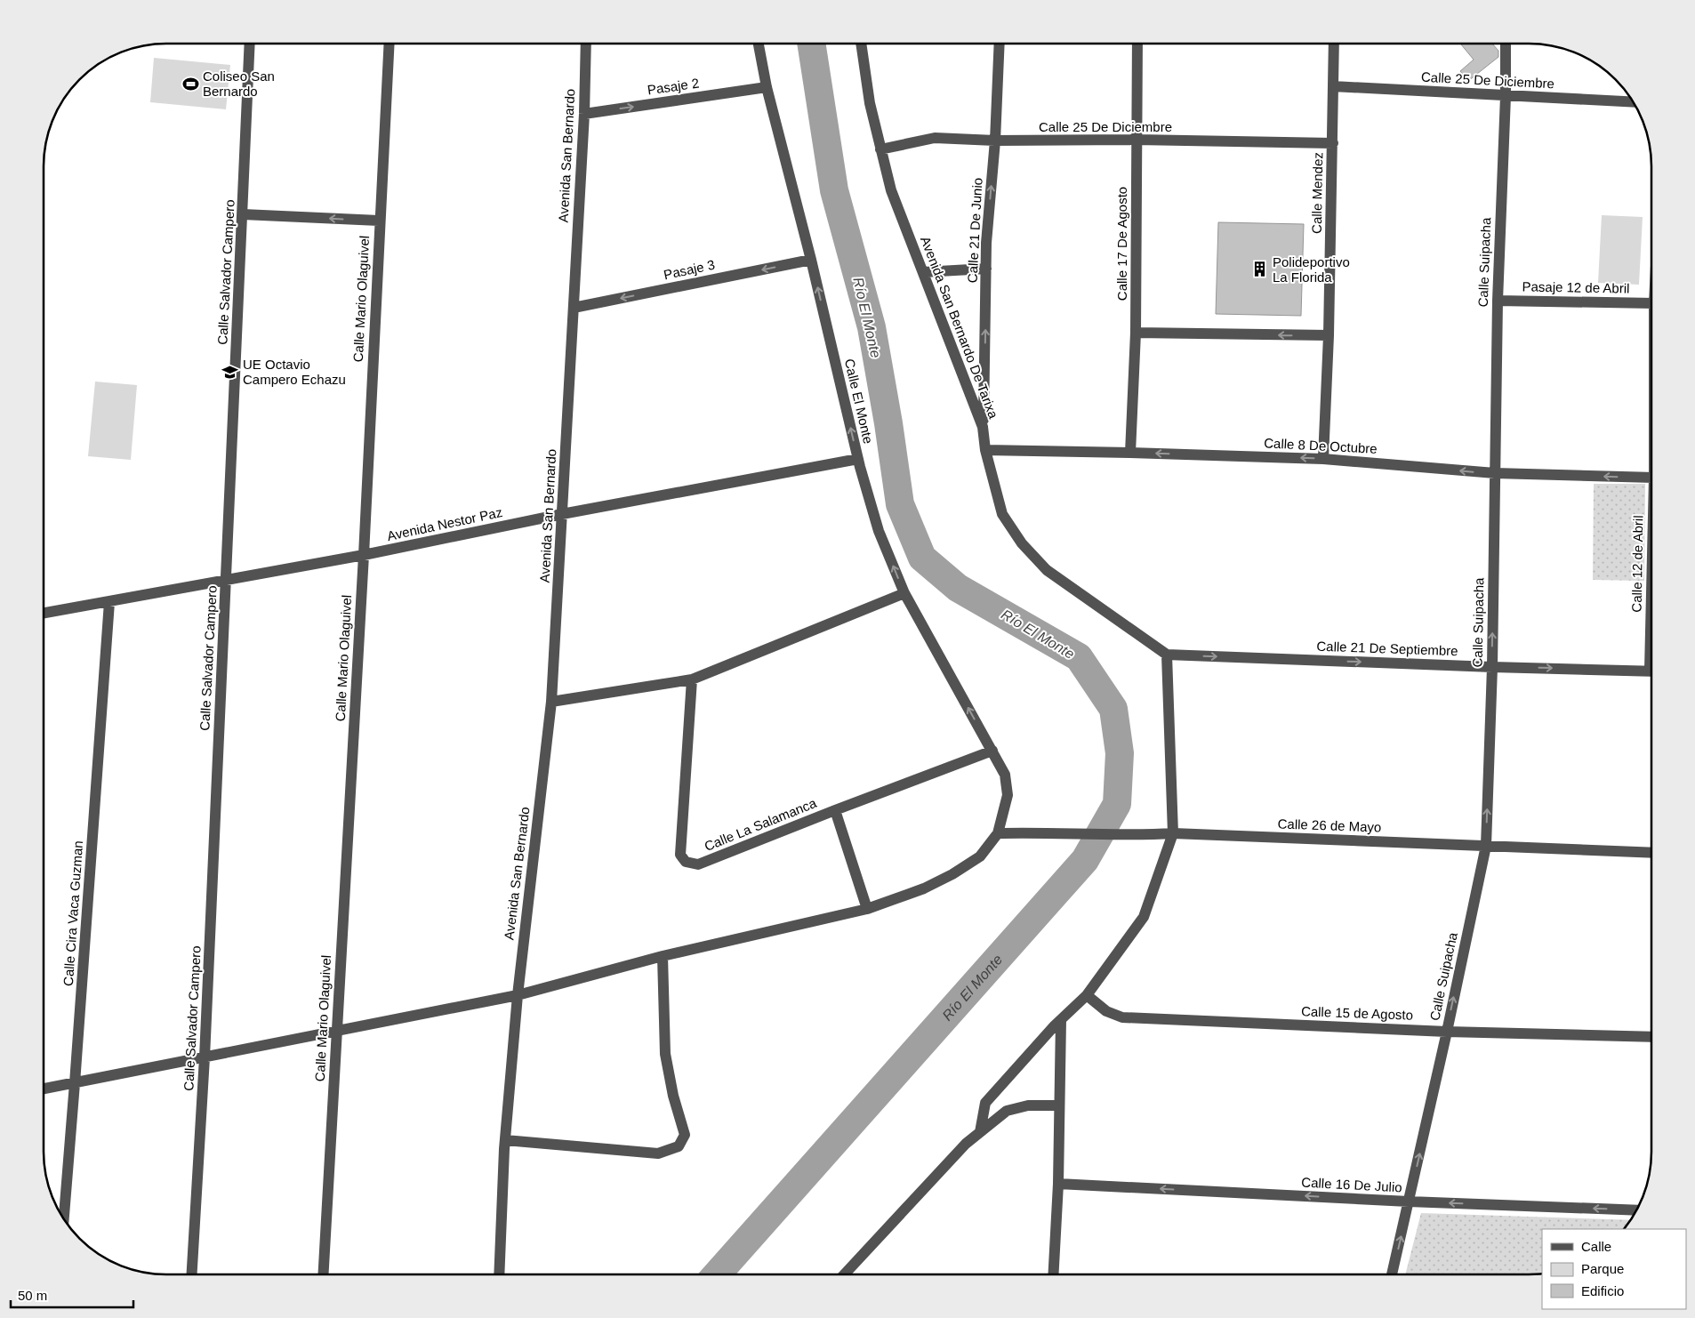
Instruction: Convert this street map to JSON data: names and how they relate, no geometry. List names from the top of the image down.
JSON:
{
  "streets": {
    "street": [
      "Calle 25 De Diciembre",
      "Pasaje 2",
      "Avenida San Bernardo",
      "Calle Mendez",
      "Calle 21 De Junio",
      "Calle 17 De Agosto",
      "Calle Suipacha",
      "Pasaje 3",
      "Calle Salvador Campero",
      "Pasaje 12 de Abril",
      "Calle Mario Olaguivel",
      "Avenida San Bernardo De Tarixa",
      "Calle El Monte",
      "Calle 8 De Octubre",
      "Avenida Nestor Paz",
      "Calle 21 De Septiembre",
      "Calle La Salamanca",
      "Calle 26 de Mayo",
      "Calle Cira Vaca Guzman",
      "Calle 15 de Agosto",
      "Calle 16 De Julio"
    ]
  },
  "crossings": [
    ["Calle 25 De Diciembre", "Calle Mendez"],
    ["Calle 25 De Diciembre", "Calle 21 De Junio"],
    ["Calle 25 De Diciembre", "Calle 17 De Agosto"],
    ["Calle 25 De Diciembre", "Calle Suipacha"],
    ["Calle 25 De Diciembre", "Avenida San Bernardo De Tarixa"],
    ["Pasaje 2", "Avenida San Bernardo"],
    ["Pasaje 2", "Calle El Monte"],
    ["Avenida San Bernardo", "Pasaje 3"],
    ["Avenida San Bernardo", "Avenida Nestor Paz"],
    ["Calle Mendez", "Calle 8 De Octubre"],
    ["Calle 21 De Junio", "Avenida San Bernardo De Tarixa"],
    ["Calle 17 De Agosto", "Calle 8 De Octubre"],
    ["Calle Suipacha", "Pasaje 12 de Abril"],
    ["Calle Suipacha", "Calle 8 De Octubre"],
    ["Calle Suipacha", "Calle 21 De Septiembre"],
    ["Calle Suipacha", "Calle 26 de Mayo"],
    ["Calle Suipacha", "Calle 15 de Agosto"],
    ["Calle Suipacha", "Calle 16 De Julio"],
    ["Pasaje 3", "Calle El Monte"],
    ["Calle Salvador Campero", "Avenida Nestor Paz"],
    ["Calle Mario Olaguivel", "Avenida Nestor Paz"],
    ["Avenida San Bernardo De Tarixa", "Calle 8 De Octubre"],
    ["Avenida San Bernardo De Tarixa", "Calle 21 De Septiembre"],
    ["Calle El Monte", "Avenida Nestor Paz"],
    ["Calle El Monte", "Calle La Salamanca"],
    ["Avenida Nestor Paz", "Calle Cira Vaca Guzman"]
  ],
  "one_way": [
    "Pasaje 2",
    "Calle 21 De Junio",
    "Calle Suipacha",
    "Pasaje 3",
    "Calle El Monte",
    "Calle 8 De Octubre",
    "Calle 21 De Septiembre",
    "Calle 16 De Julio"
  ],
  "water": ["Río El Monte"],
  "places": {
    "sports": ["Coliseo San Bernardo"],
    "building": ["Polideportivo La Florida"],
    "school or university": ["UE Octavio Campero Echazu"]
  },
  "legend": ["Calle", "Parque", "Edificio"],
  "scale_bar": "50 m"
}
